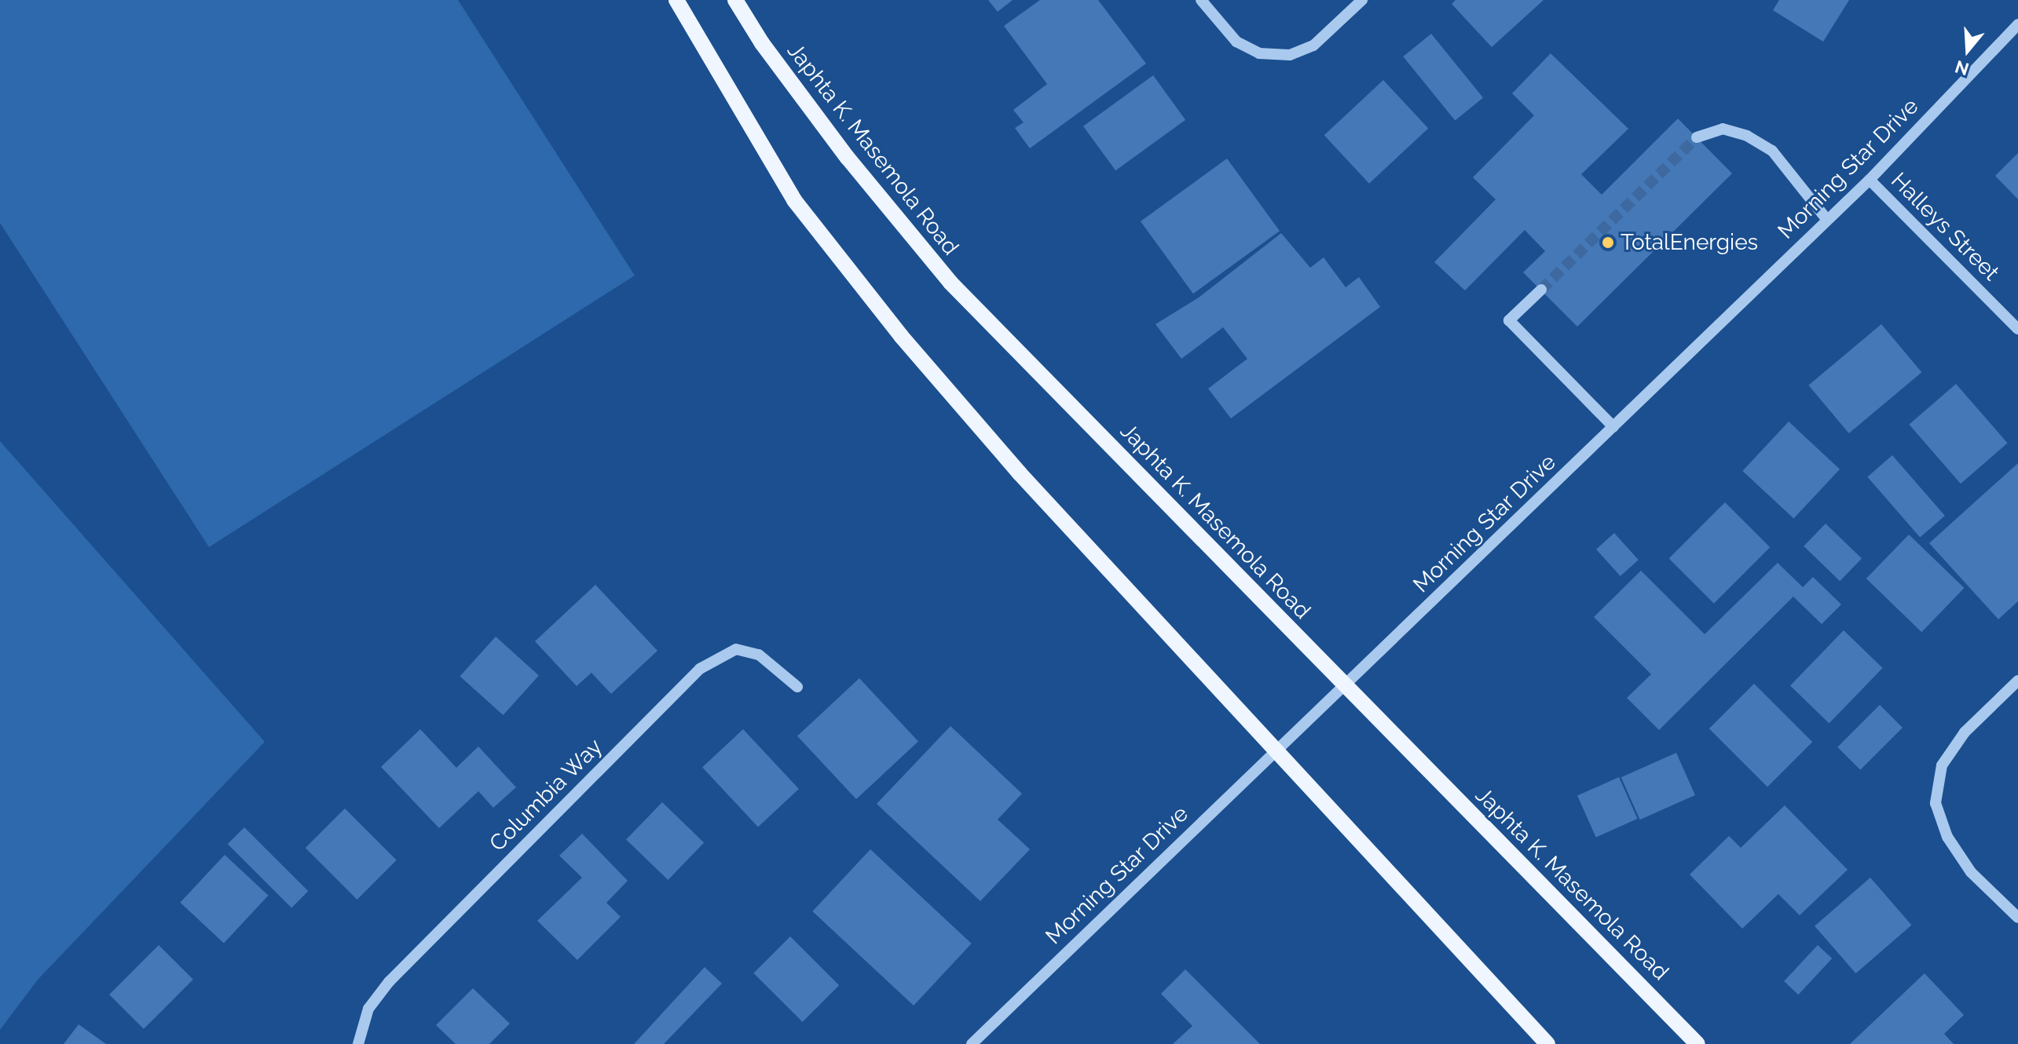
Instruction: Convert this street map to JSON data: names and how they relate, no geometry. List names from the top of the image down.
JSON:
{
  "streets": {
    "main road": ["Japhta K. Masemola Road"],
    "street": ["Morning Star Drive", "Halleys Street", "Columbia Way"]
  },
  "crossings": [
    ["Japhta K. Masemola Road", "Morning Star Drive"],
    ["Morning Star Drive", "Halleys Street"]
  ],
  "places": ["TotalEnergies"],
  "north": "bottom"
}
